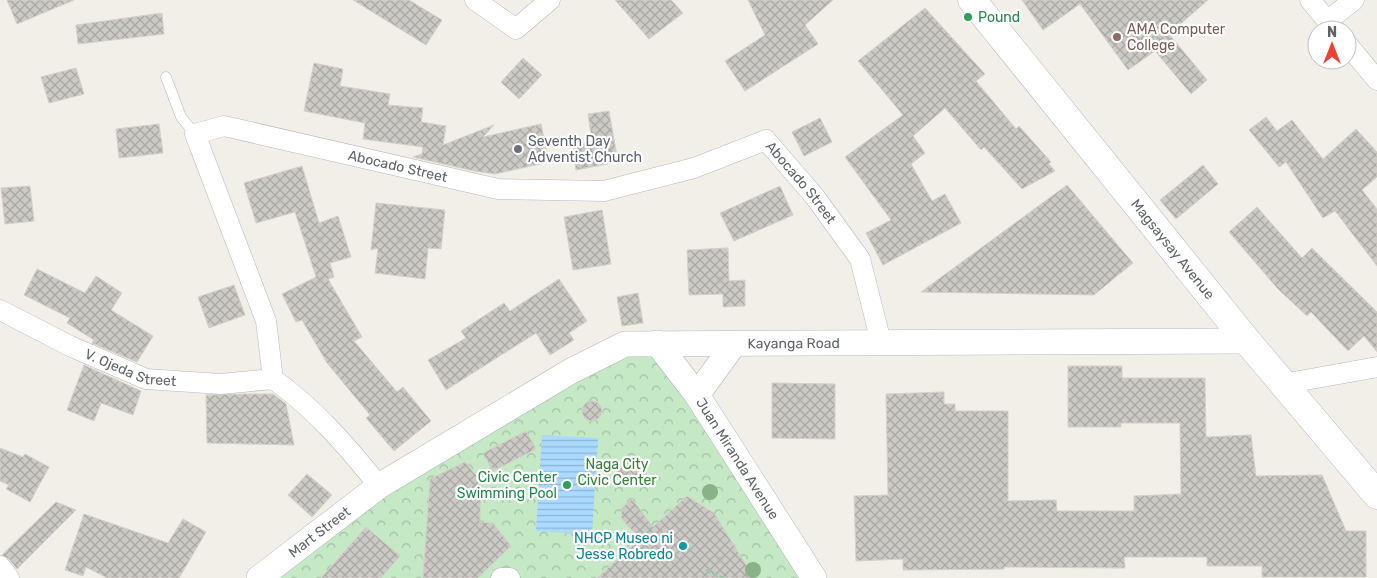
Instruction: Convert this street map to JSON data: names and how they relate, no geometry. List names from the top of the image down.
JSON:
{
  "streets": {
    "main road": ["Magsaysay Avenue"],
    "street": [
      "Abocado Street",
      "Kayanga Road",
      "V. Ojeda Street",
      "Juan Miranda Avenue",
      "Mart Street"
    ]
  },
  "crossings": [
    ["Abocado Street", "Kayanga Road"],
    ["Magsaysay Avenue", "Kayanga Road"],
    ["Kayanga Road", "Juan Miranda Avenue"],
    ["Kayanga Road", "Mart Street"]
  ],
  "parks": ["Naga City Civic Center"],
  "places": [
    "Pound",
    "AMA Computer College",
    "Seventh Day Adventist Church",
    "Civic Center Swimming Pool",
    "NHCP Museo ni Jesse Robredo"
  ],
  "north": "top"
}
